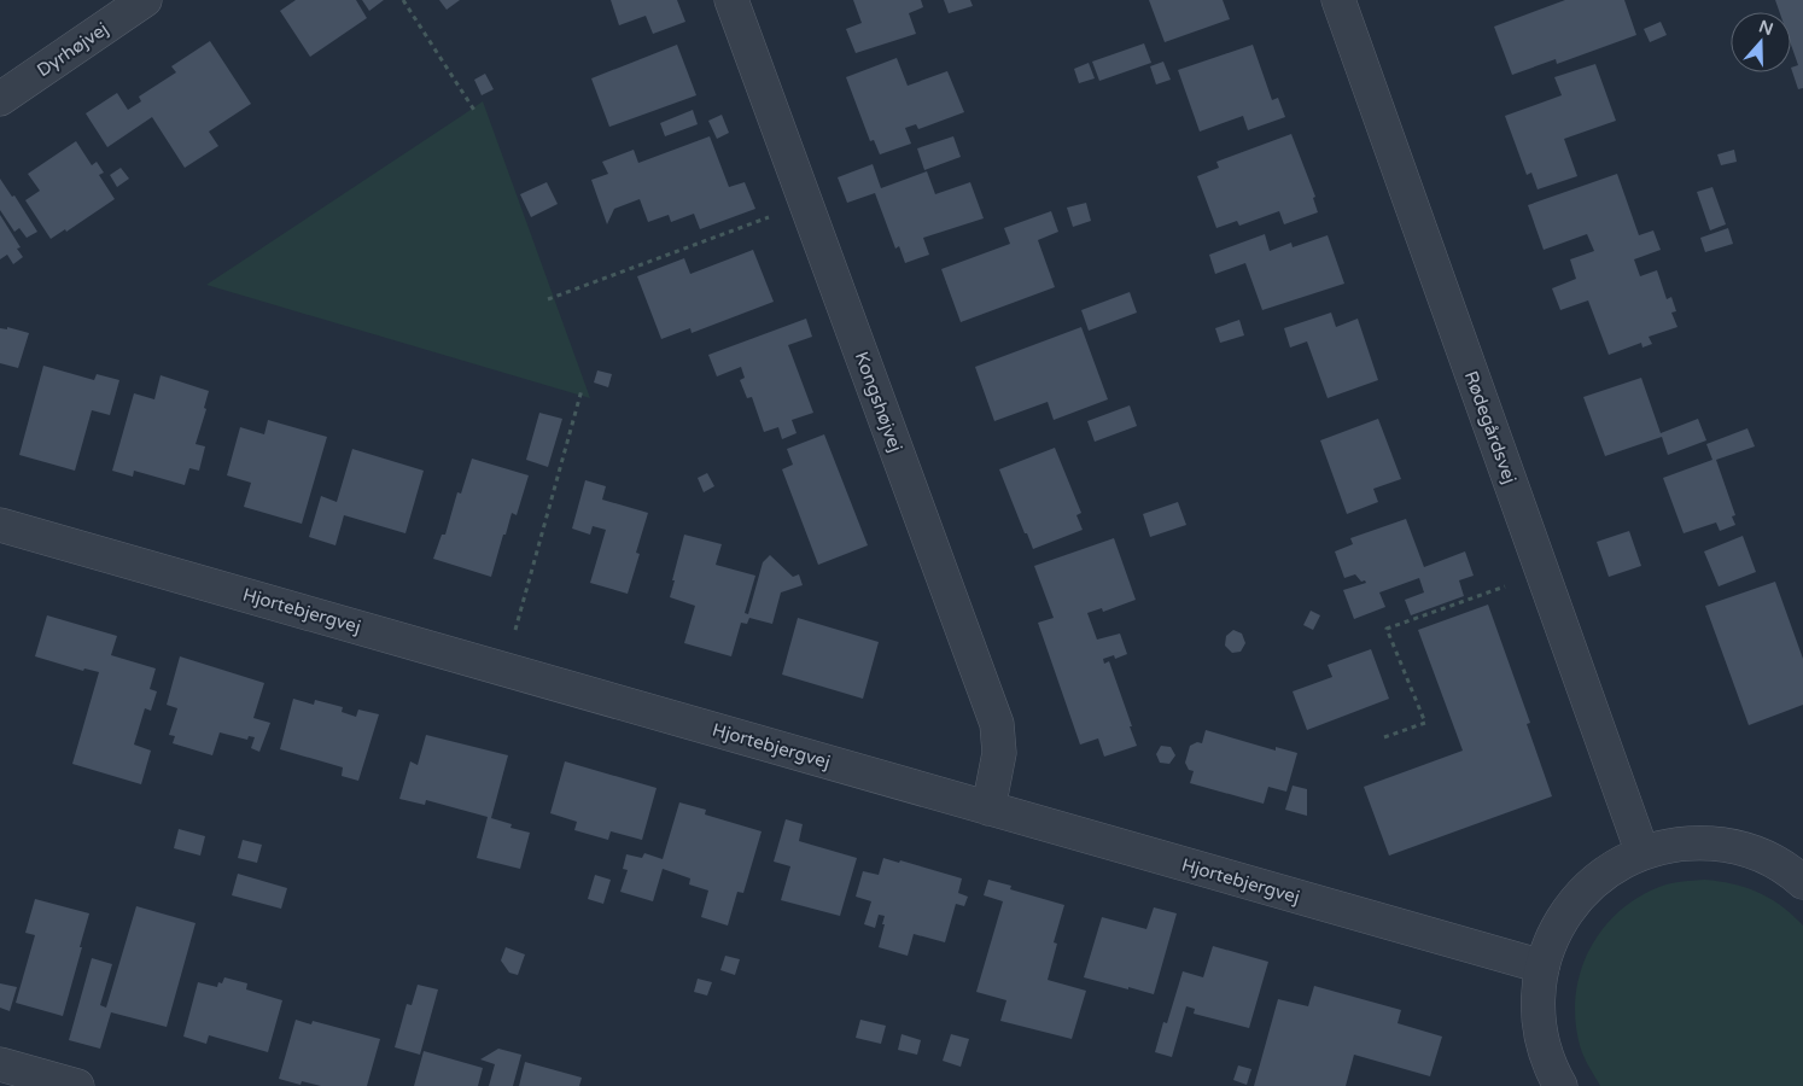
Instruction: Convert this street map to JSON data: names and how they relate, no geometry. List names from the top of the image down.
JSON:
{
  "streets": {
    "street": [
      "Dyrhøjvej",
      "Kongshøjvej",
      "Rødegårdsvej",
      "Hjortebjergvej"
    ]
  },
  "crossings": [
    ["Kongshøjvej", "Hjortebjergvej"]
  ],
  "north": "top"
}
